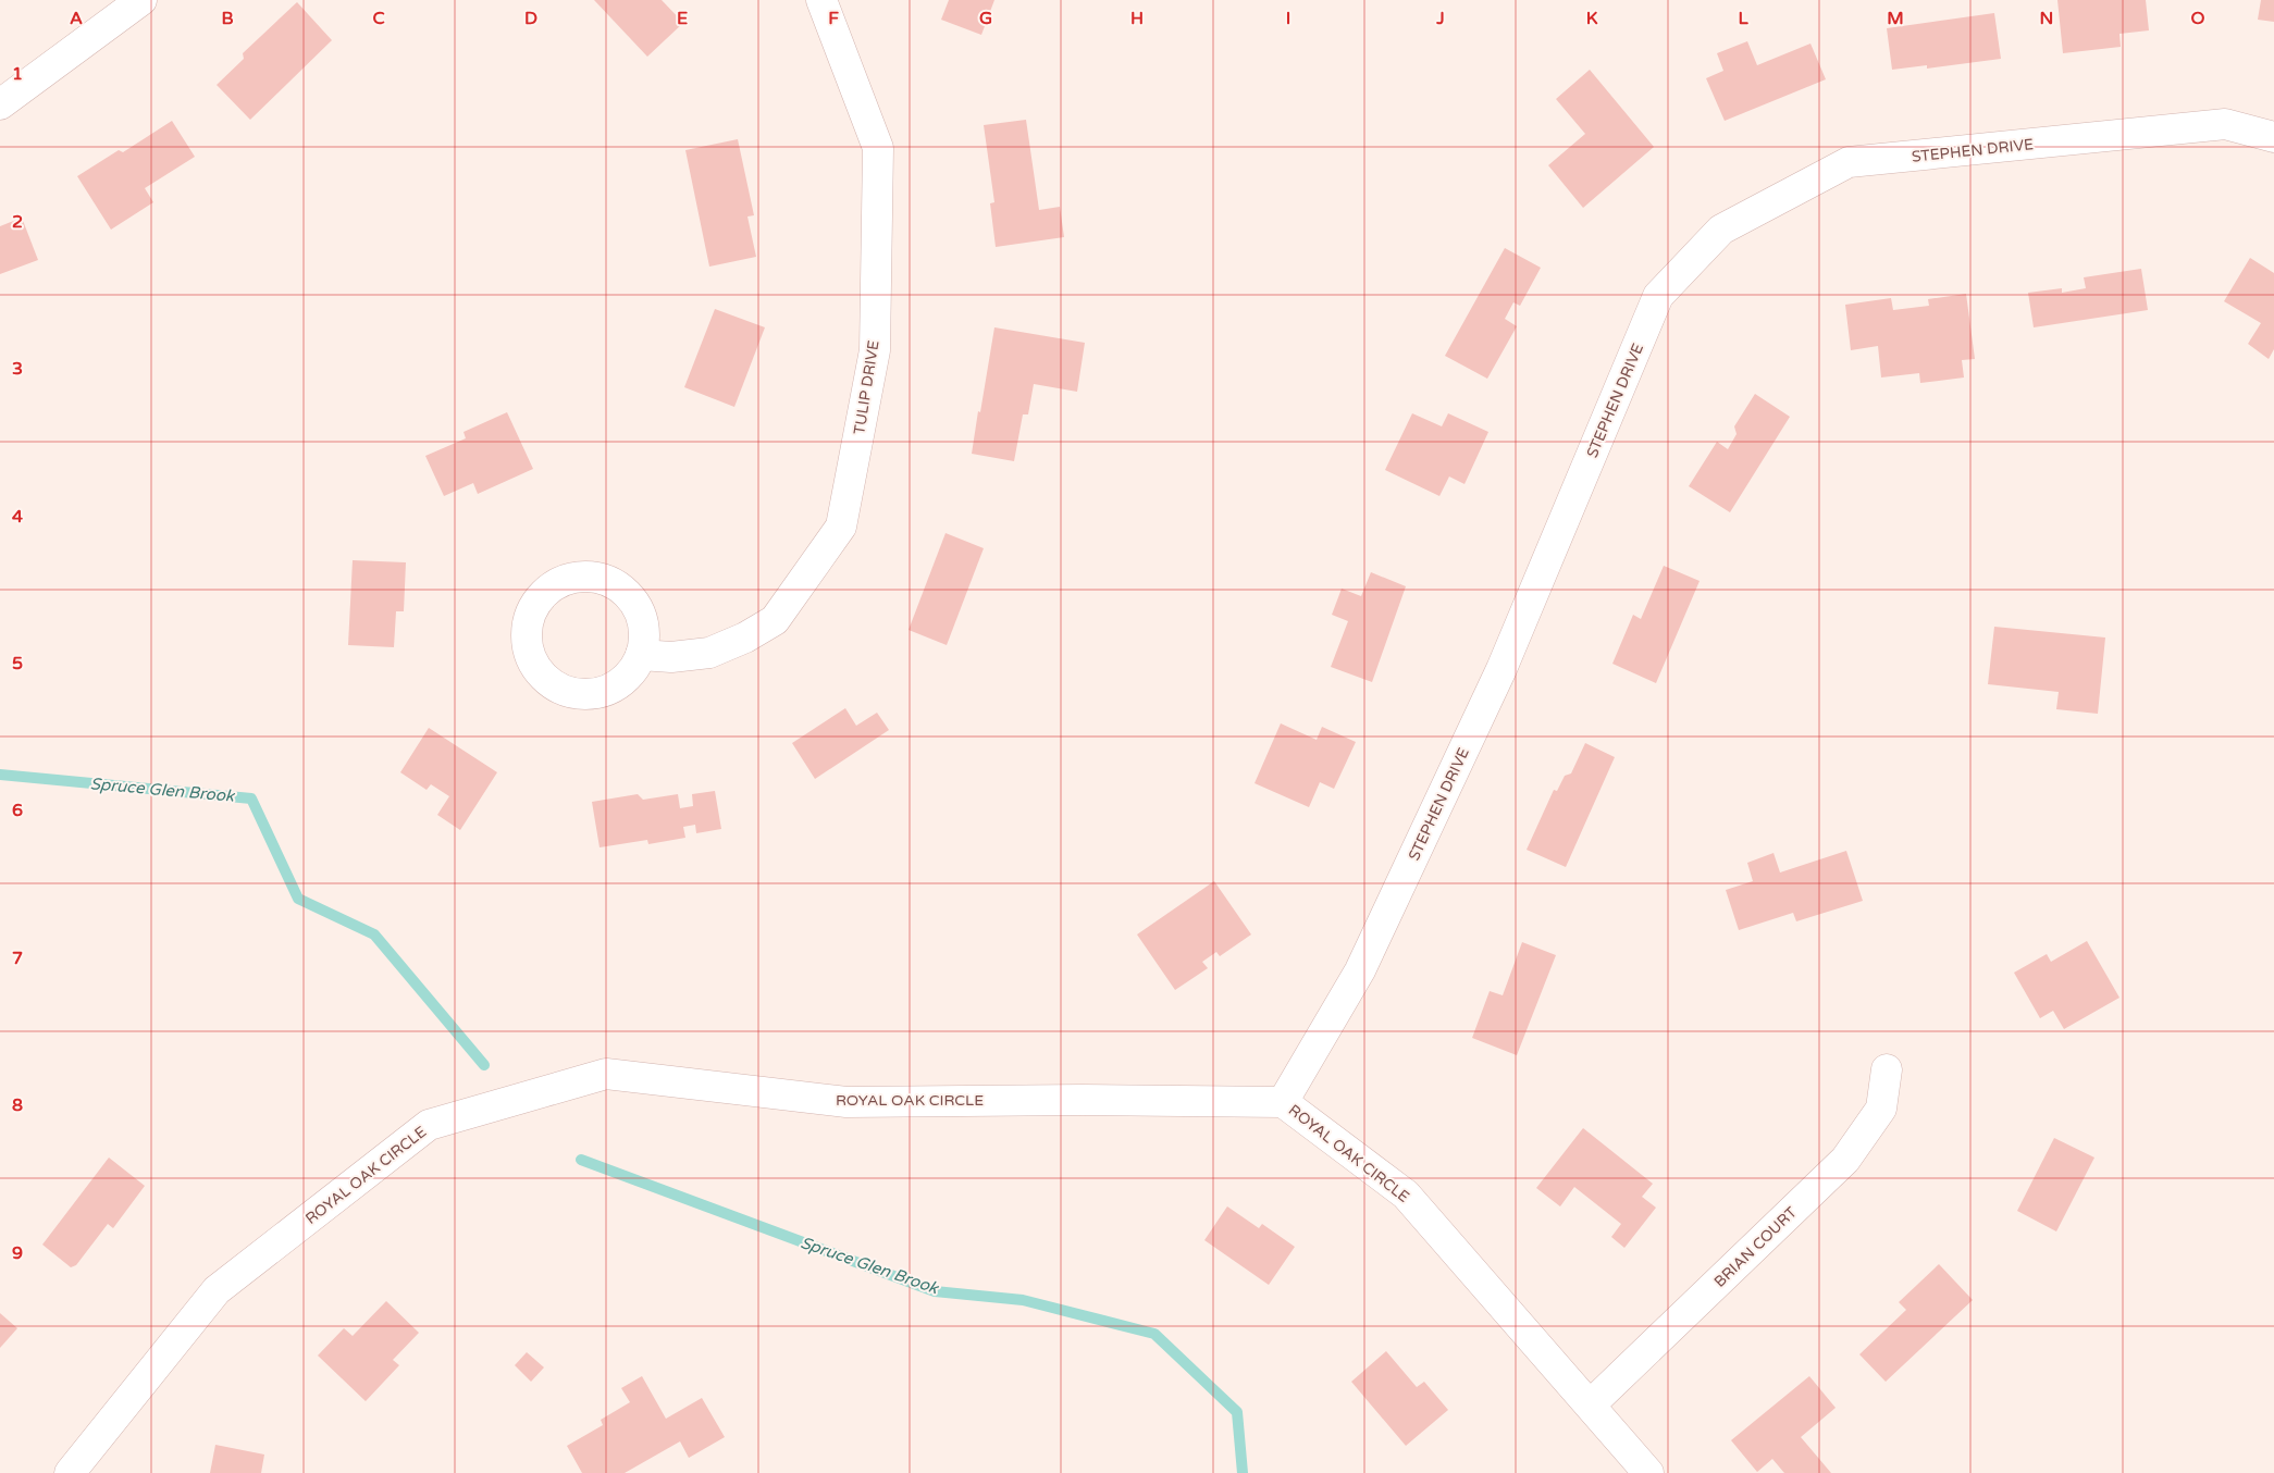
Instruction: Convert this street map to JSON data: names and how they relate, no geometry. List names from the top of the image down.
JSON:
{
  "streets": {
    "street": [
      "STEPHEN DRIVE",
      "TULIP DRIVE",
      "ROYAL OAK CIRCLE",
      "BRIAN COURT"
    ]
  },
  "crossings": [
    ["STEPHEN DRIVE", "ROYAL OAK CIRCLE"],
    ["ROYAL OAK CIRCLE", "BRIAN COURT"]
  ],
  "water": ["Spruce Glen Brook"],
  "grid": {
    "columns": [
      "A",
      "B",
      "C",
      "D",
      "E",
      "F",
      "G",
      "H",
      "I",
      "J",
      "K",
      "L",
      "M",
      "N",
      "O"
    ],
    "rows": [
      "1",
      "2",
      "3",
      "4",
      "5",
      "6",
      "7",
      "8",
      "9"
    ]
  }
}
